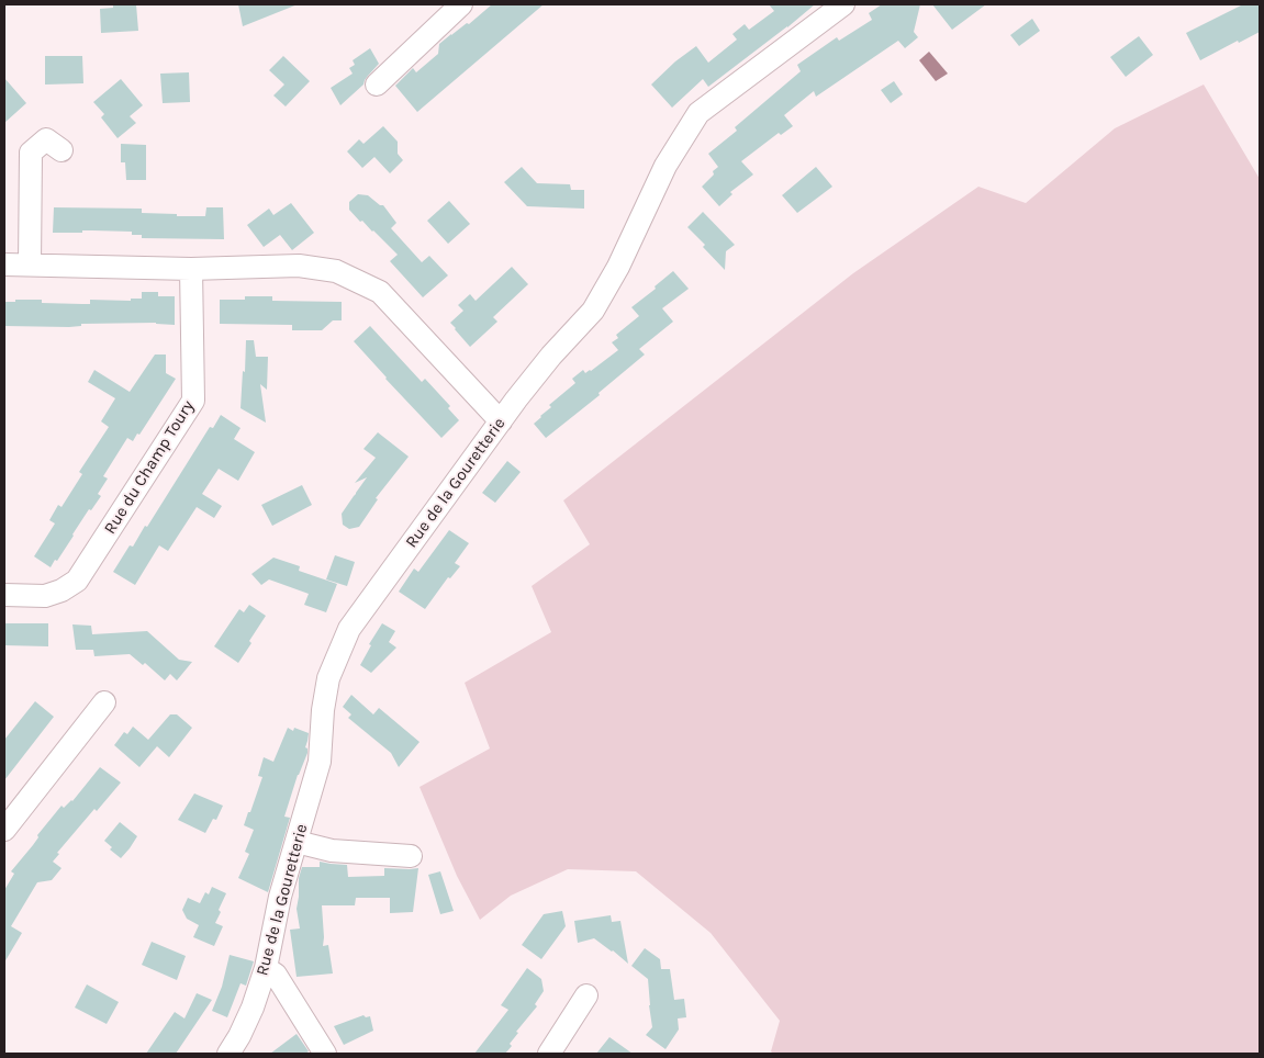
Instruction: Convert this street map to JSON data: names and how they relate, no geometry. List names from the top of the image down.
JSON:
{
  "streets": {
    "street": ["Rue du Champ Toury", "Rue de la Gouretterie"]
  }
}
